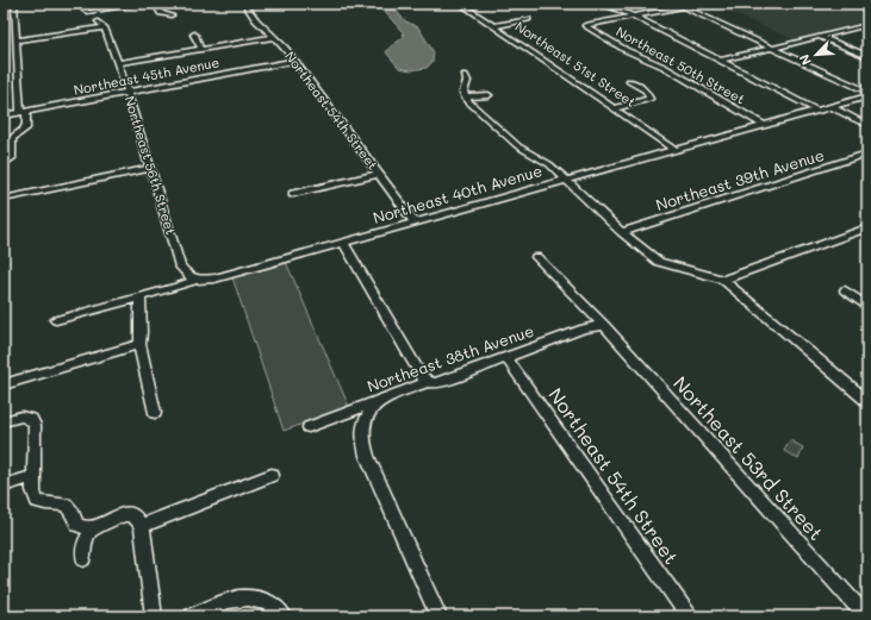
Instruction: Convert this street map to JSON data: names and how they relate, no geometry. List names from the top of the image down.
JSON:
{
  "streets": {
    "street": [
      "Northeast 51st Street",
      "Northeast 50th Street",
      "Northeast 45th Avenue",
      "Northeast 54th Street",
      "Northeast 56th Street",
      "Northeast 39th Avenue",
      "Northeast 40th Avenue",
      "Northeast 38th Avenue",
      "Northeast 53rd Street"
    ]
  },
  "crossings": [
    ["Northeast 51st Street", "Northeast 40th Avenue"],
    ["Northeast 50th Street", "Northeast 40th Avenue"],
    ["Northeast 45th Avenue", "Northeast 54th Street"],
    ["Northeast 45th Avenue", "Northeast 56th Street"],
    ["Northeast 54th Street", "Northeast 40th Avenue"],
    ["Northeast 54th Street", "Northeast 38th Avenue"],
    ["Northeast 56th Street", "Northeast 40th Avenue"],
    ["Northeast 38th Avenue", "Northeast 53rd Street"]
  ],
  "north": "bottom left"
}
